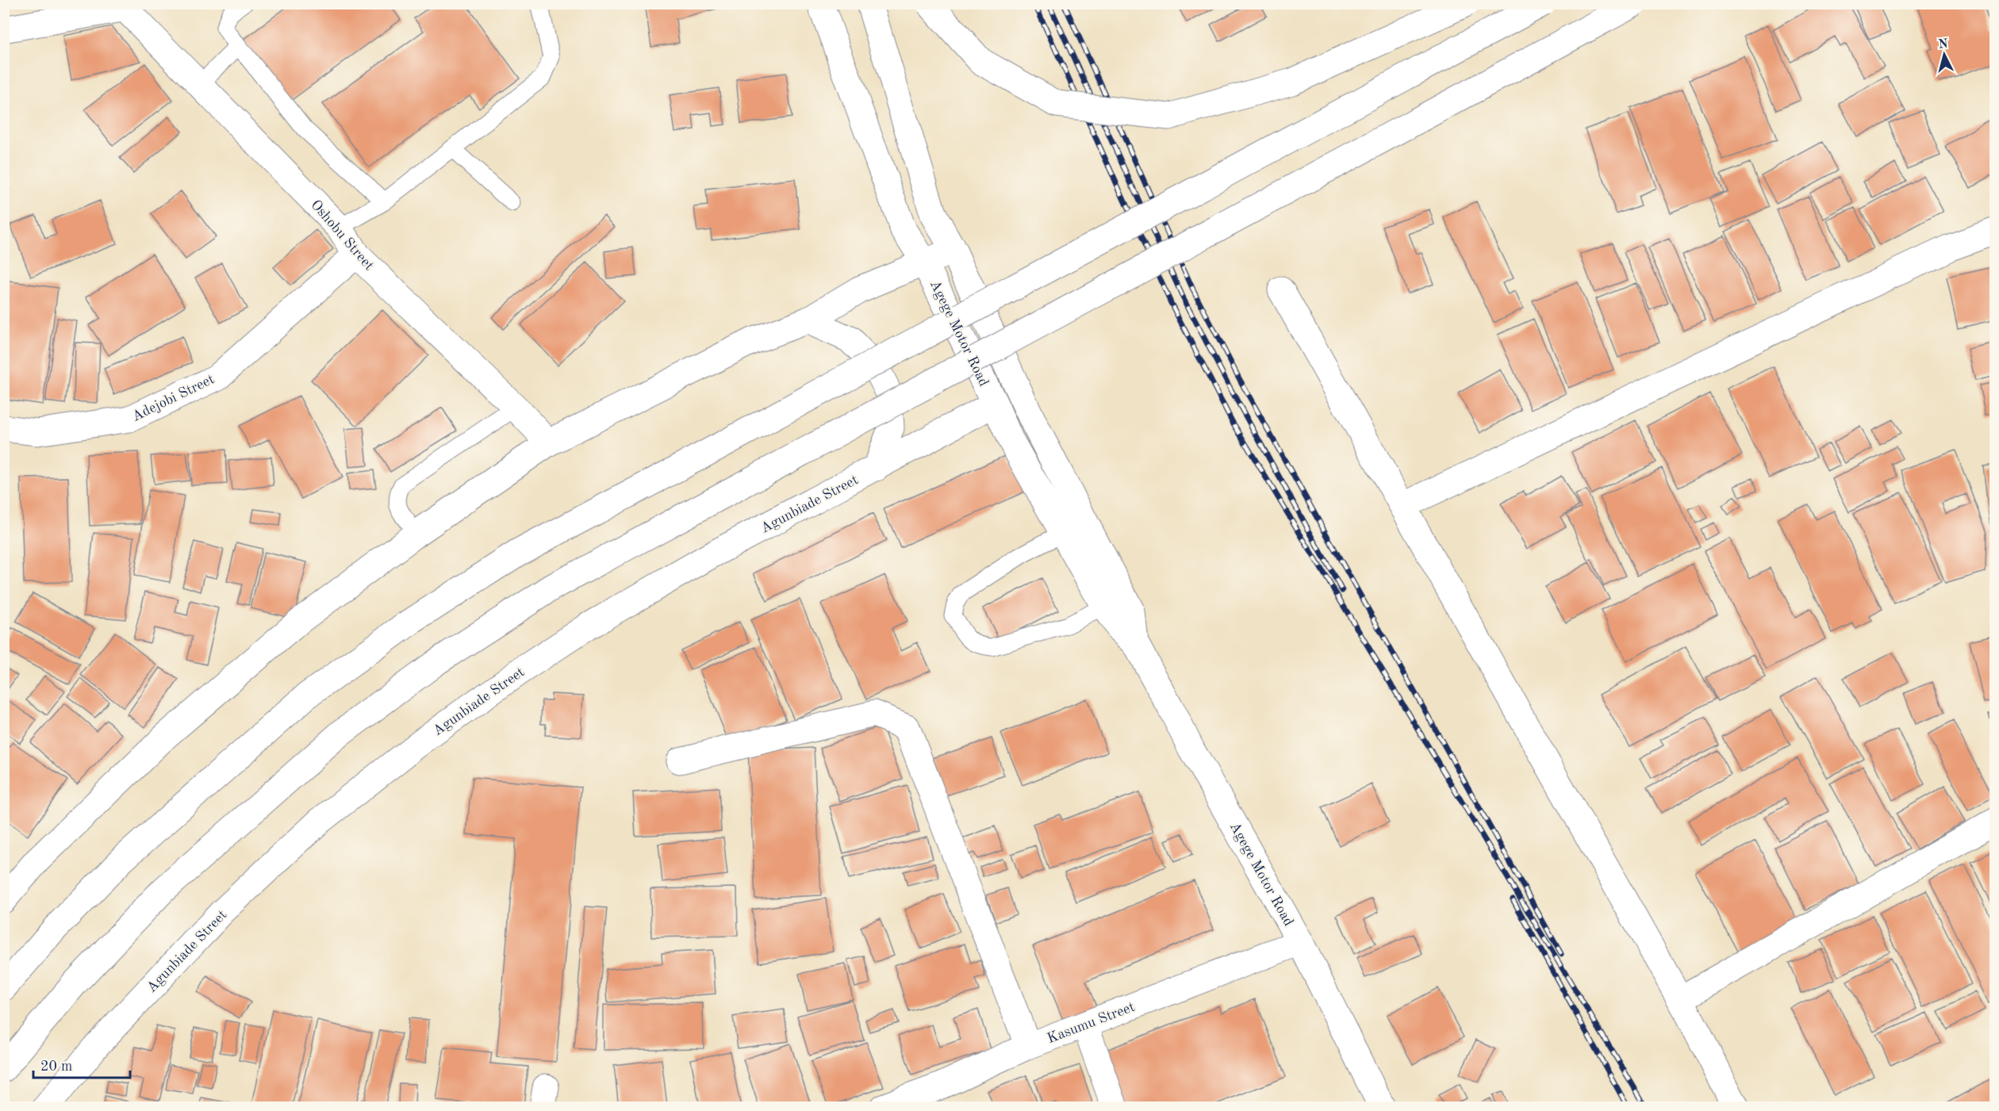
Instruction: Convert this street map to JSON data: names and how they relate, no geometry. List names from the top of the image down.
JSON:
{
  "streets": {
    "main road": [
      "Oshobu Street",
      "Agege Motor Road",
      "Adejobi Street",
      "Agunbiade Street",
      "Kasumu Street"
    ]
  },
  "crossings": [
    ["Oshobu Street", "Adejobi Street"],
    ["Agege Motor Road", "Agunbiade Street"],
    ["Agege Motor Road", "Kasumu Street"]
  ],
  "scale_bar": "20 m",
  "north": "top"
}
